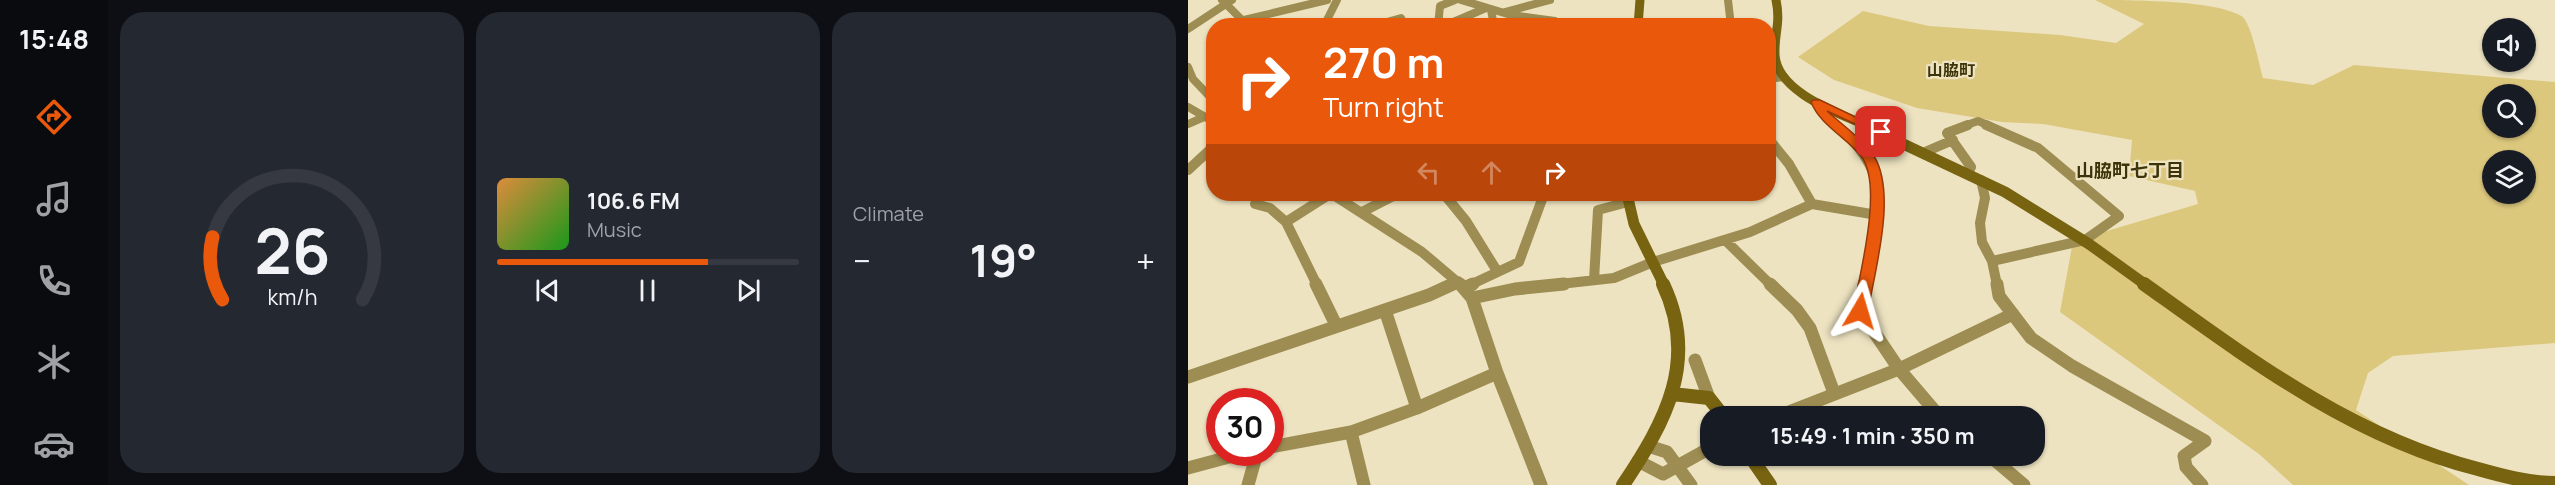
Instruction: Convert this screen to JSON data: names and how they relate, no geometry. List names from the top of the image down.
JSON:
{
  "districts": ["山脇町", "山脇町七丁目"],
  "page": {
    "tabs": "15:48",
    "tile": "Climate",
    "turn": ["270 m", "Turn right"],
    "song": ["106.6 FM", "Music"],
    "heat": ["−", "19°", "+"],
    "limit": "30",
    "trip": "15:49 · 1 min · 350 m",
    "gauge": ["26", "km/h"]
  }
}
